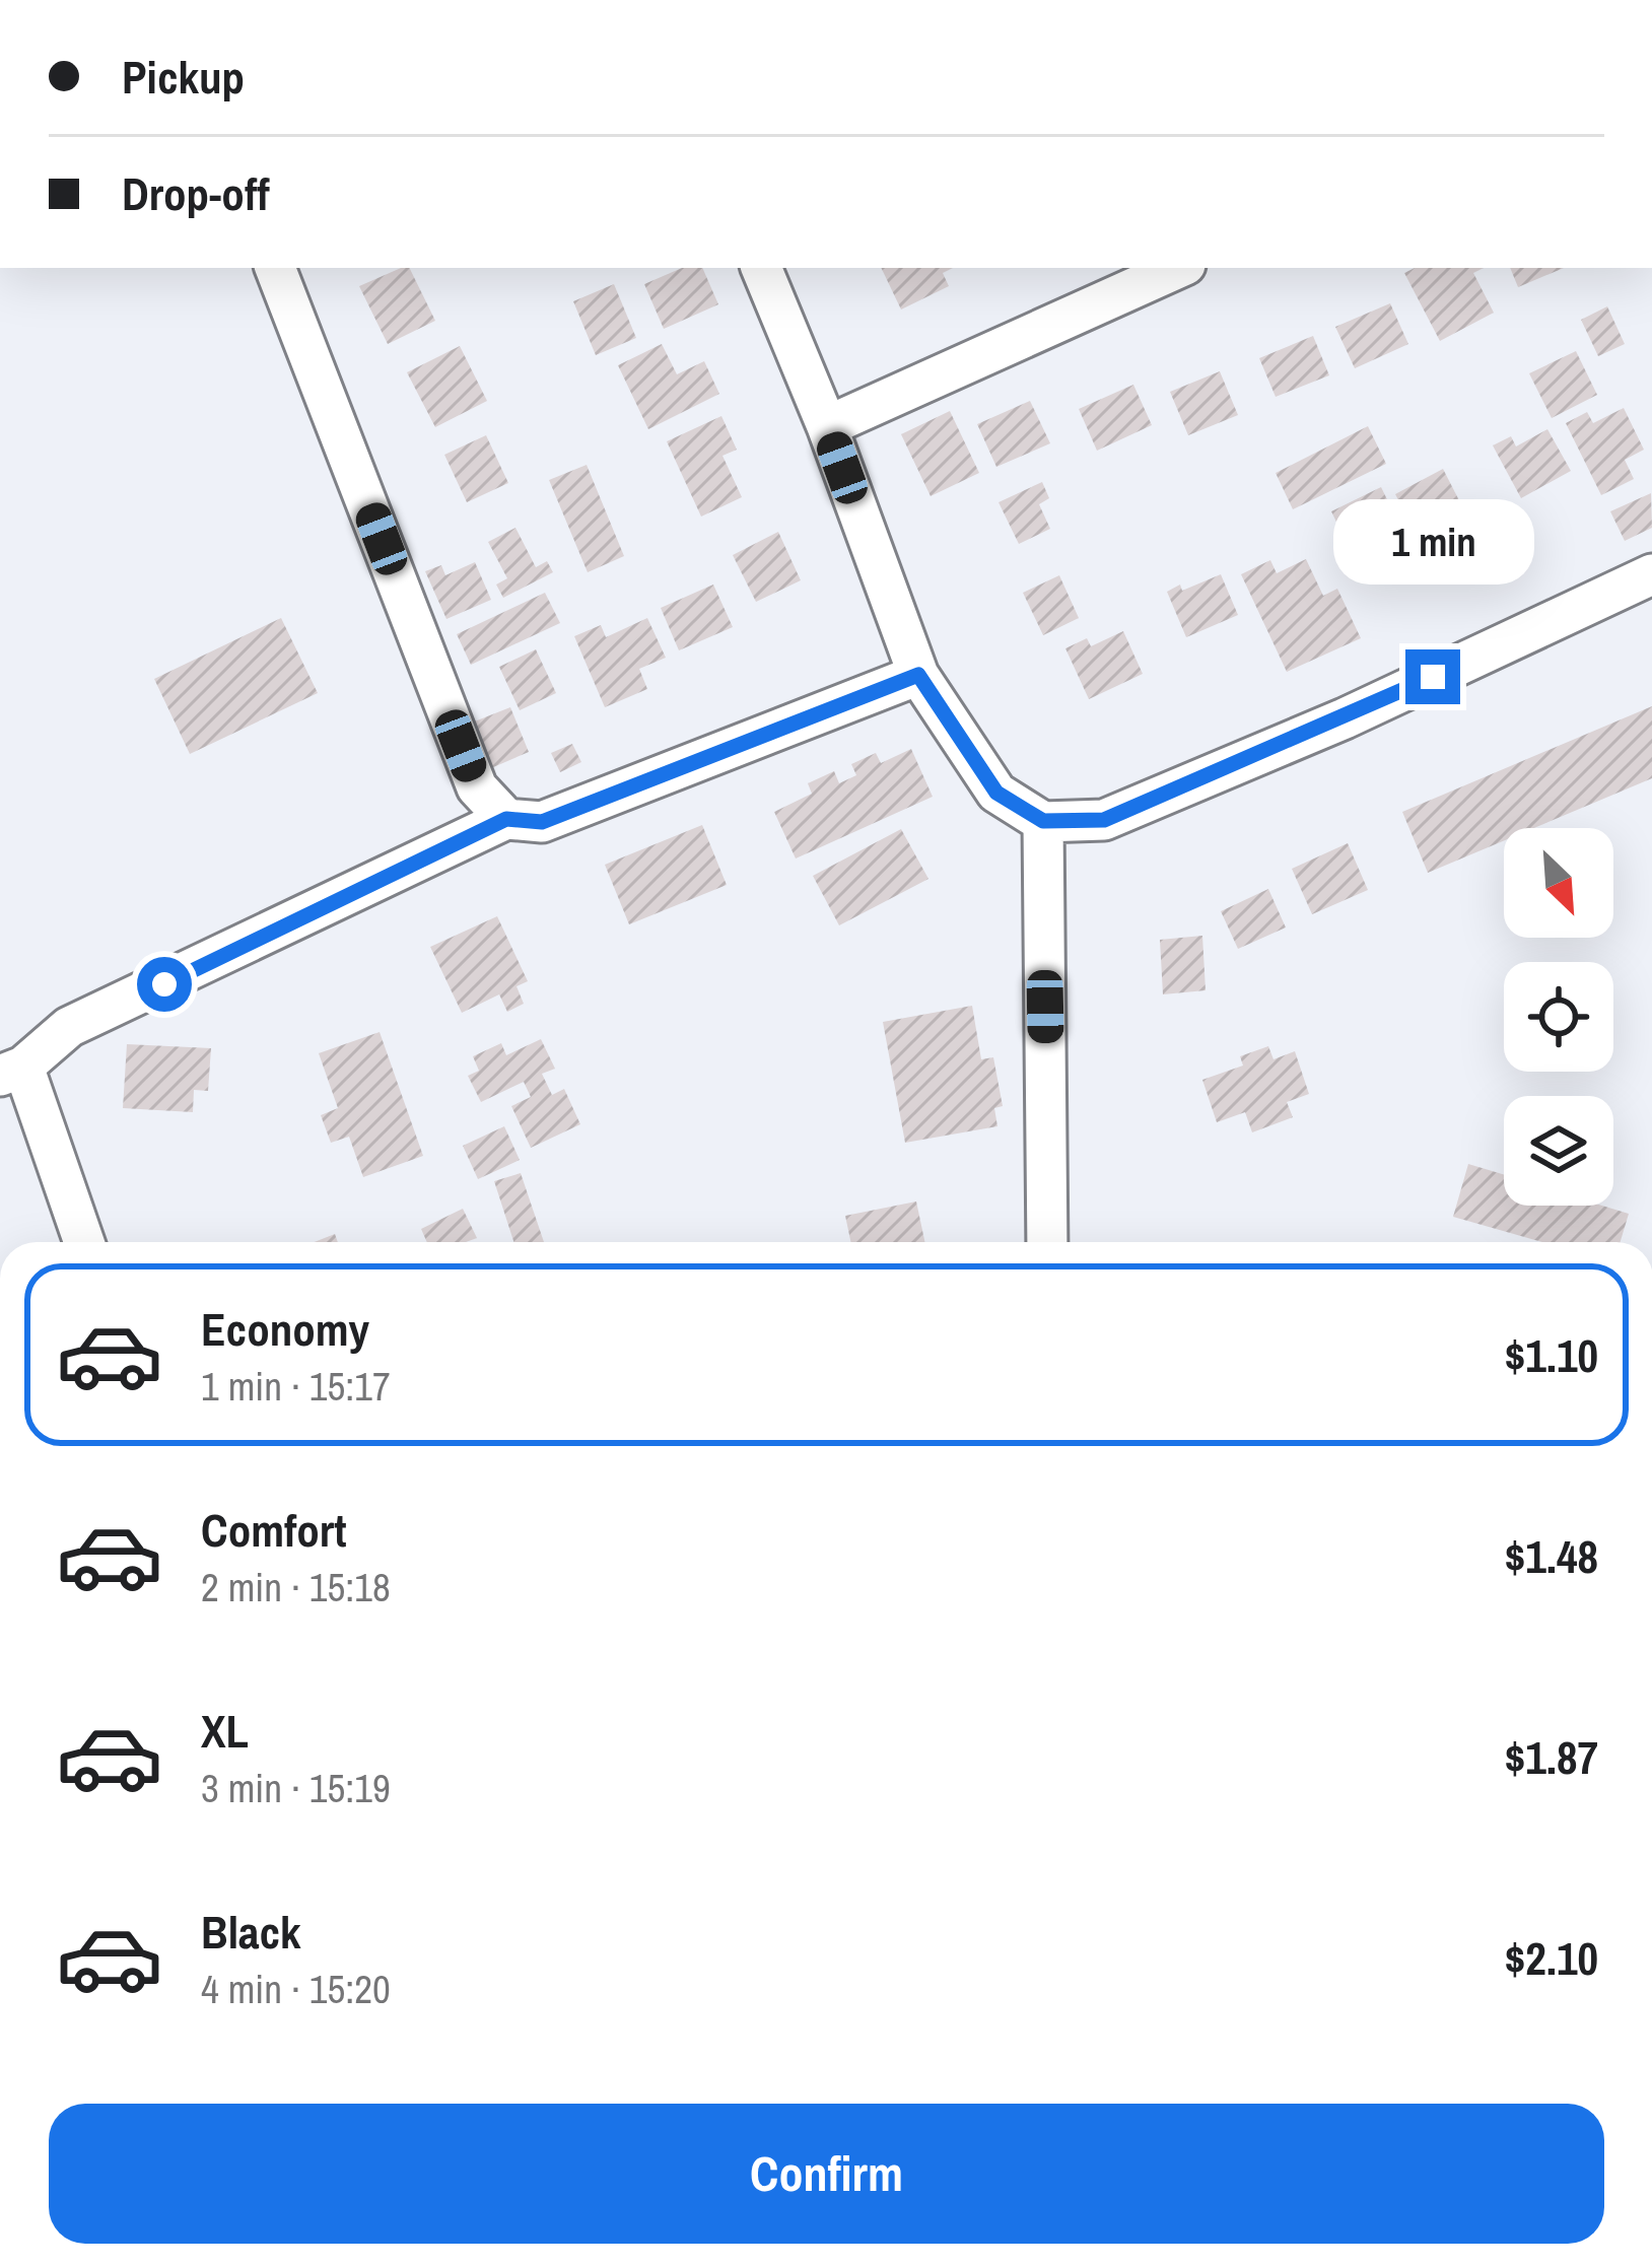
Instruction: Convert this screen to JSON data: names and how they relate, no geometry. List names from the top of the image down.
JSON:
{
  "north": "bottom right",
  "page": {
    "banner": ["Pickup", "Drop-off"],
    "bubble": "1 min",
    "list": [
      {
        "name": "Economy",
        "note": "1 min · 15:17",
        "value": "$1.10"
      },
      {
        "name": "Comfort",
        "note": "2 min · 15:18",
        "value": "$1.48"
      },
      {
        "name": "XL",
        "note": "3 min · 15:19",
        "value": "$1.87"
      },
      {
        "name": "Black",
        "note": "4 min · 15:20",
        "value": "$2.10"
      }
    ],
    "buttons": "Confirm"
  }
}
